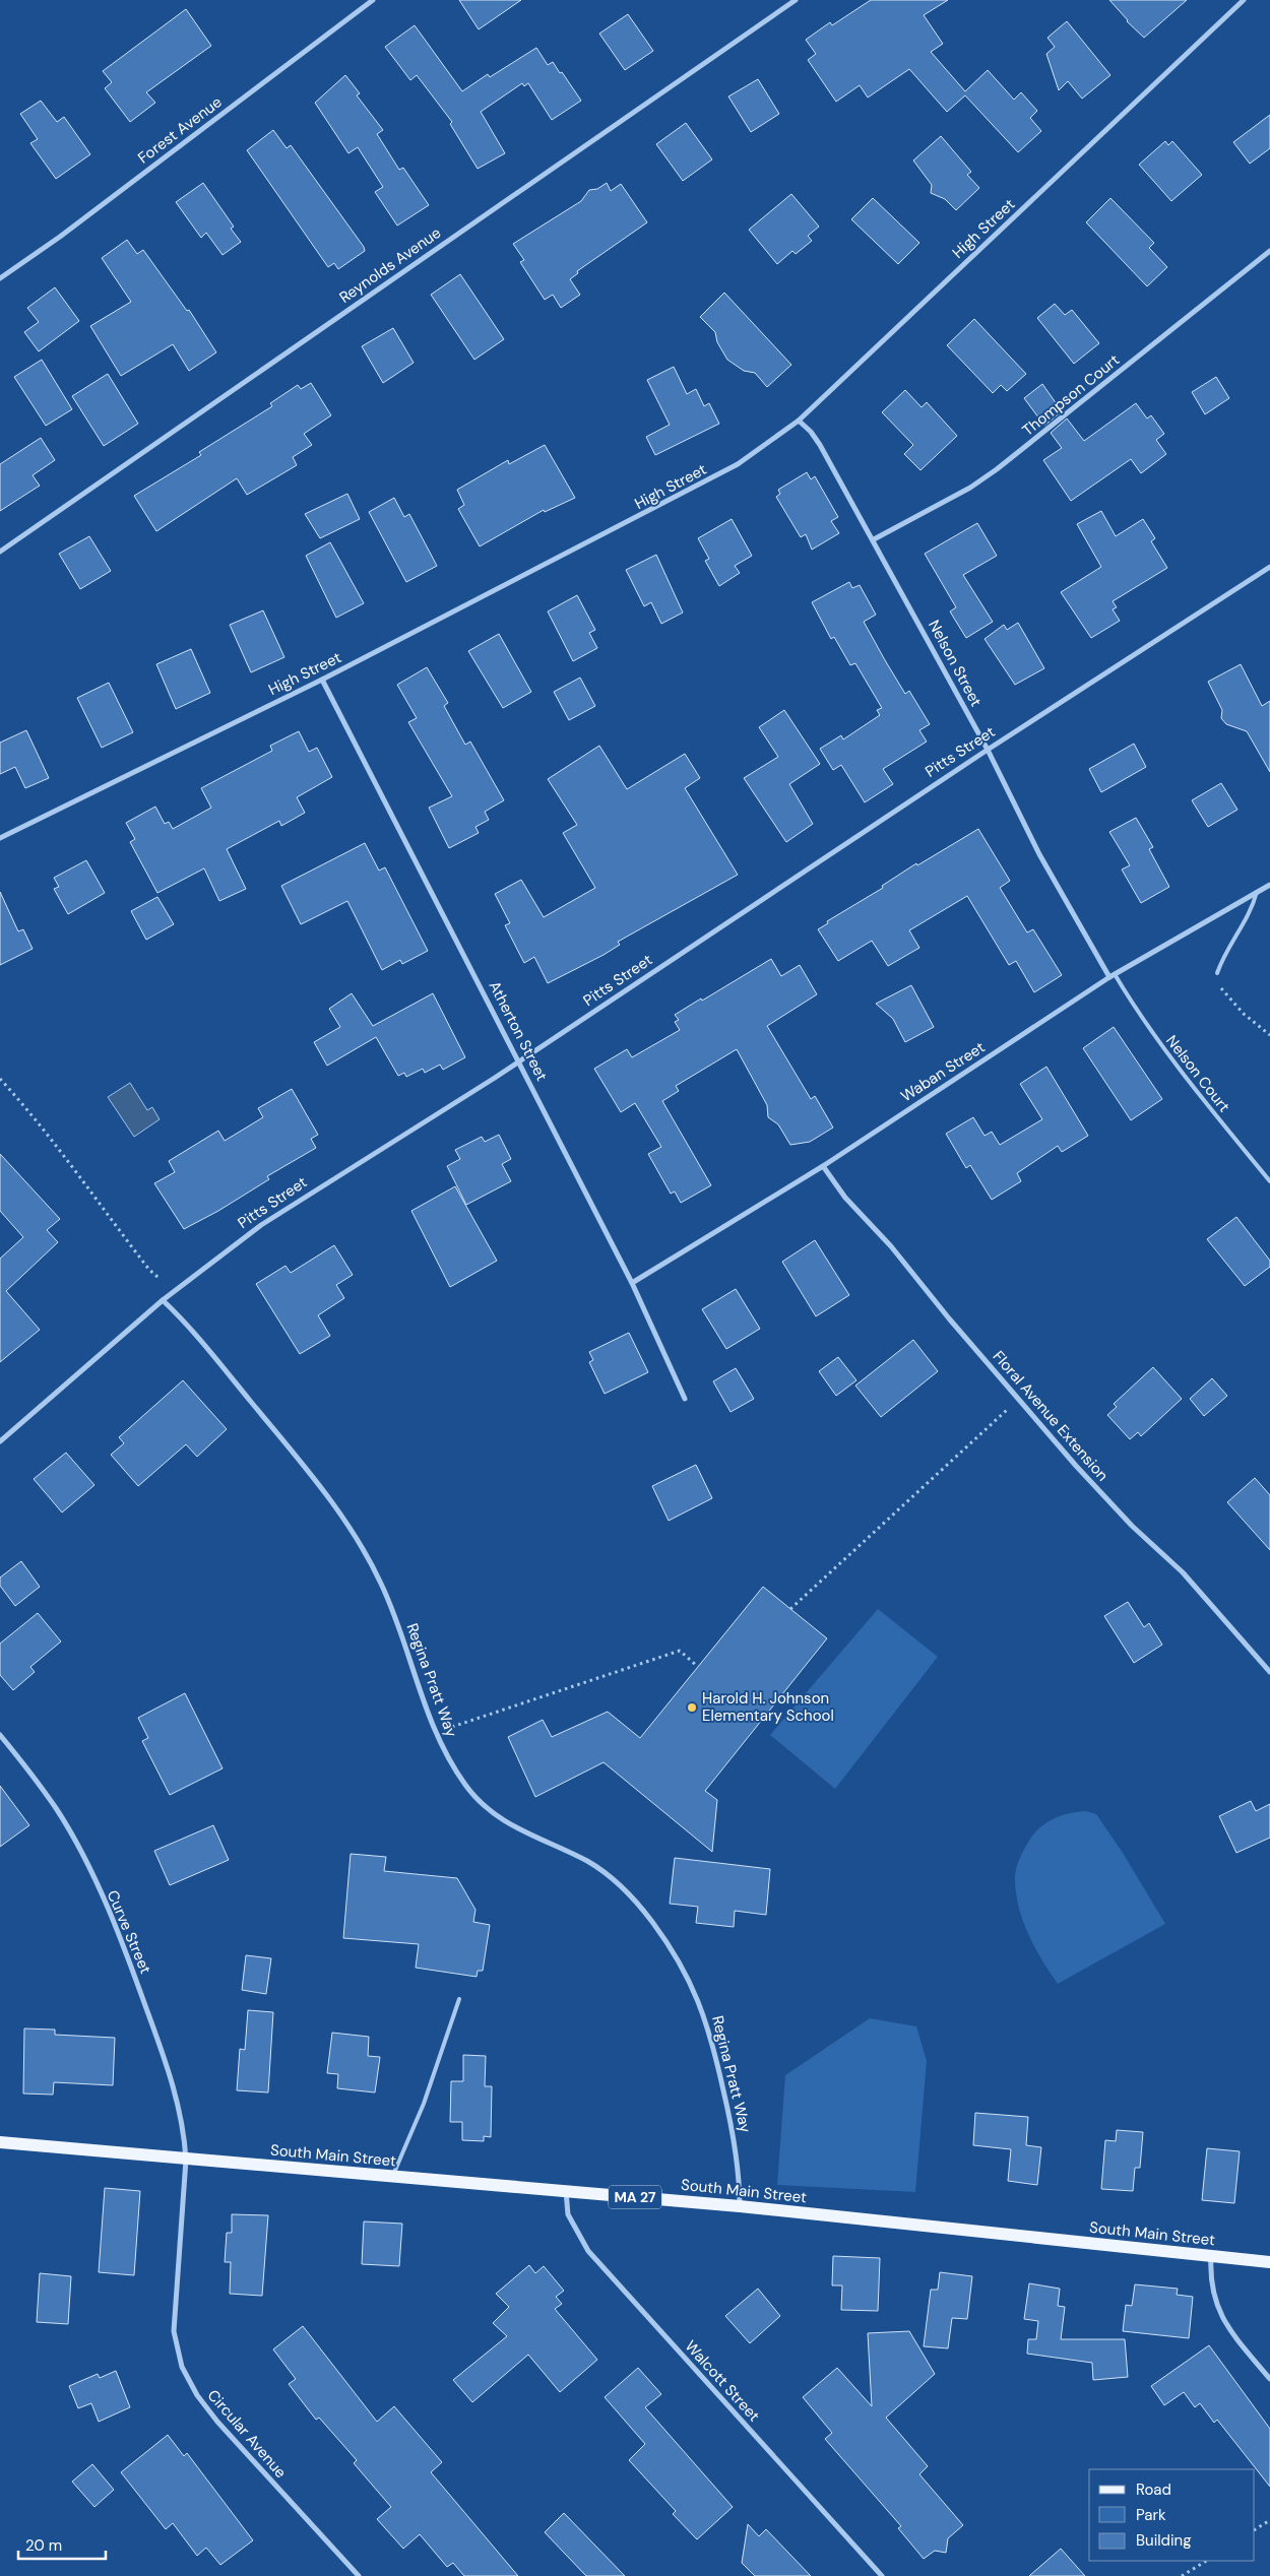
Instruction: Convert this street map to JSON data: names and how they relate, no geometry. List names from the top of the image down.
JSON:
{
  "streets": {
    "main road": ["South Main Street", "MA 27"],
    "street": [
      "Forest Avenue",
      "High Street",
      "Reynolds Avenue",
      "Thompson Court",
      "Nelson Street",
      "Pitts Street",
      "Atherton Street",
      "Waban Street",
      "Floral Avenue Extension",
      "Regina Pratt Way",
      "Curve Street",
      "Walcott Street",
      "Circular Avenue"
    ],
    "lane": ["Nelson Court"]
  },
  "crossings": [
    ["High Street", "Nelson Street"],
    ["High Street", "Atherton Street"],
    ["Thompson Court", "Nelson Street"],
    ["Nelson Street", "Pitts Street"],
    ["Nelson Street", "Waban Street"],
    ["Nelson Street", "Nelson Court"],
    ["Pitts Street", "Atherton Street"],
    ["Pitts Street", "Regina Pratt Way"],
    ["Atherton Street", "Waban Street"],
    ["Waban Street", "Nelson Court"],
    ["Waban Street", "Floral Avenue Extension"],
    ["Regina Pratt Way", "South Main Street"],
    ["Curve Street", "South Main Street"],
    ["Curve Street", "Circular Avenue"],
    ["South Main Street", "Walcott Street"],
    ["South Main Street", "Circular Avenue"]
  ],
  "places": ["Harold H. Johnson Elementary School"],
  "legend": ["Road", "Park", "Building"],
  "scale_bar": "20 m"
}
